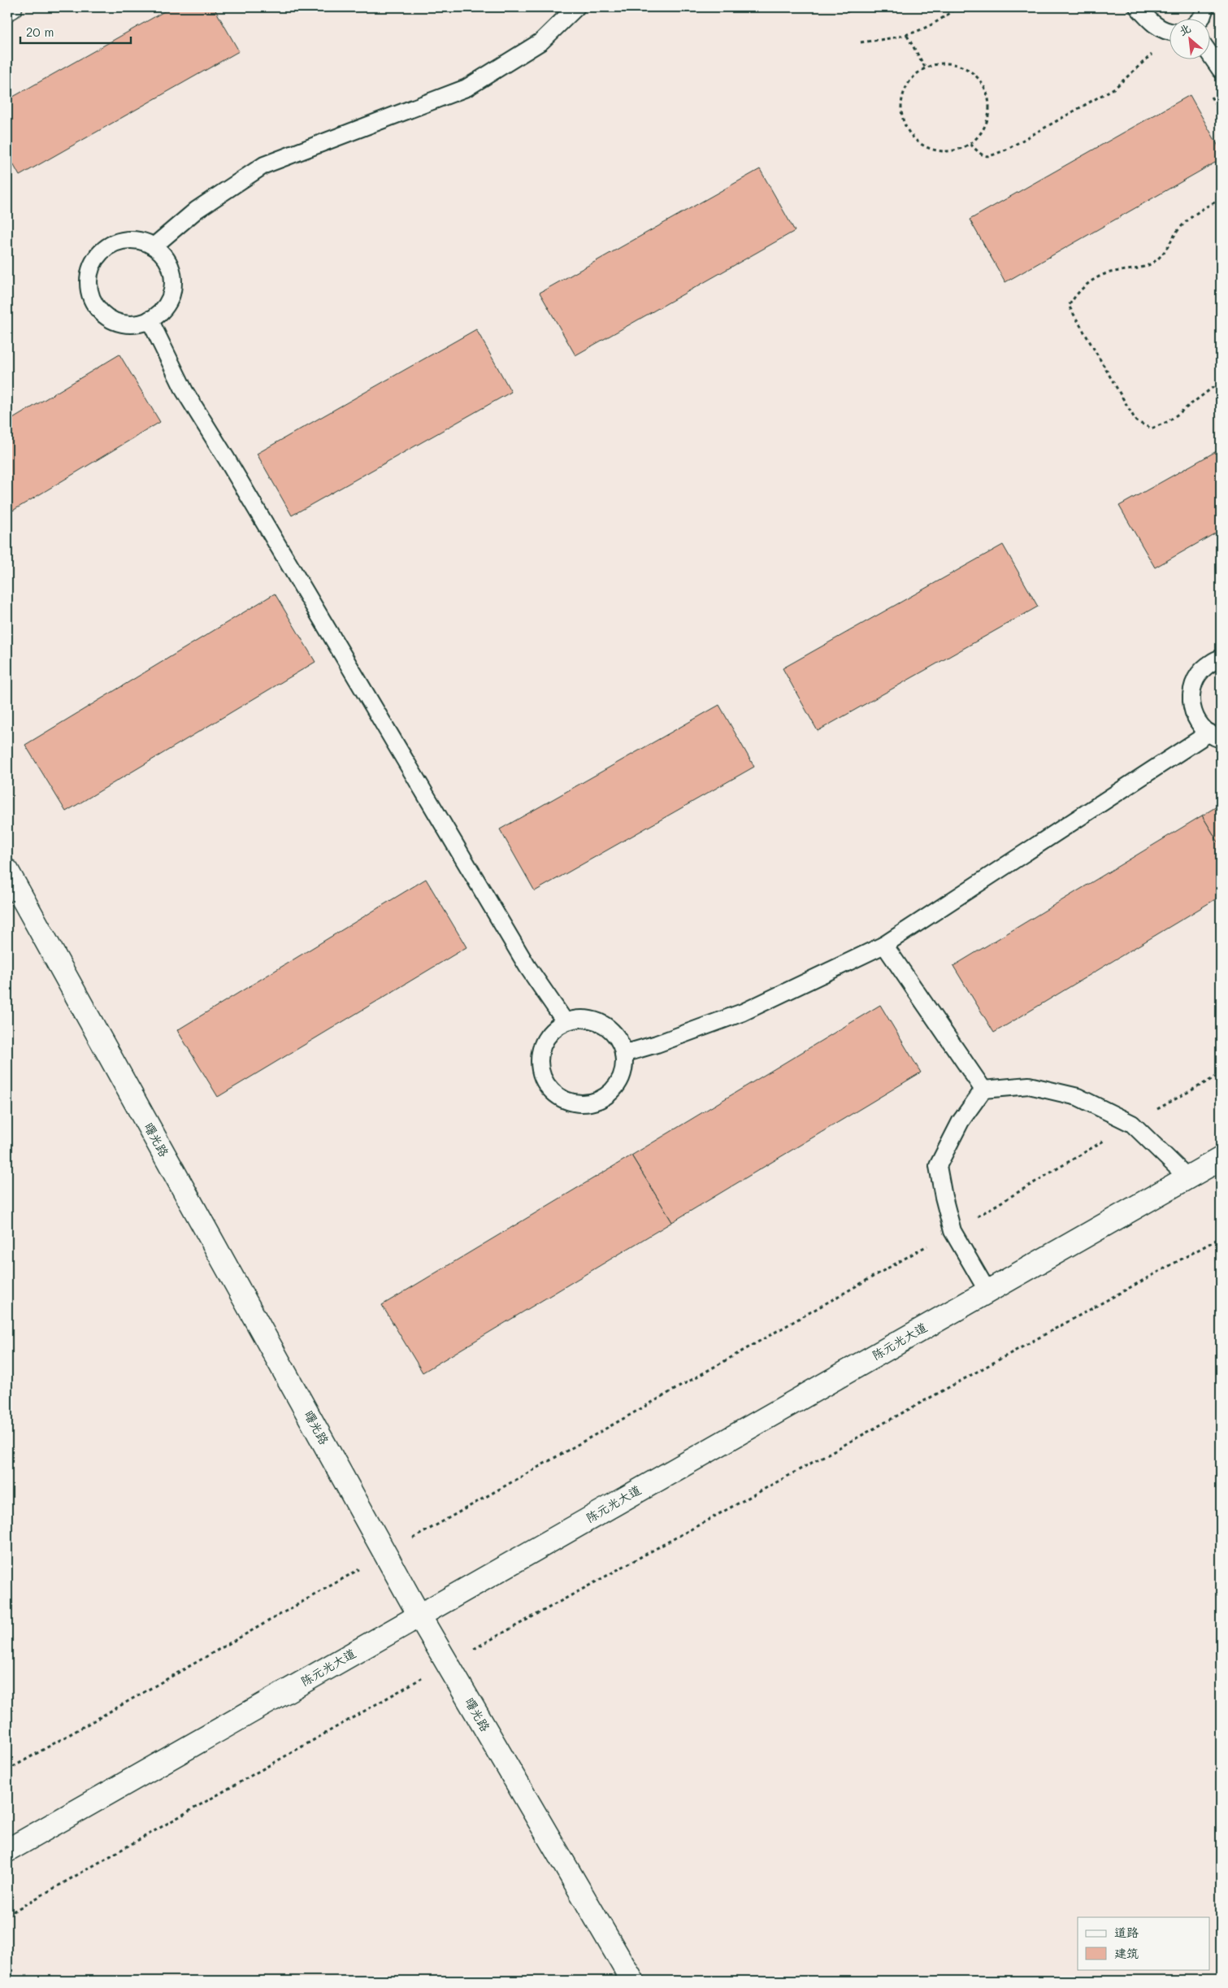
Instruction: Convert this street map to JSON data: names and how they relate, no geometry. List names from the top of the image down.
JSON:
{
  "streets": {
    "main road": ["曙光路", "陈元光大道"]
  },
  "crossings": [
    ["曙光路", "陈元光大道"]
  ],
  "legend": ["道路", "建筑"],
  "scale_bar": "20 m",
  "north": "top left"
}
